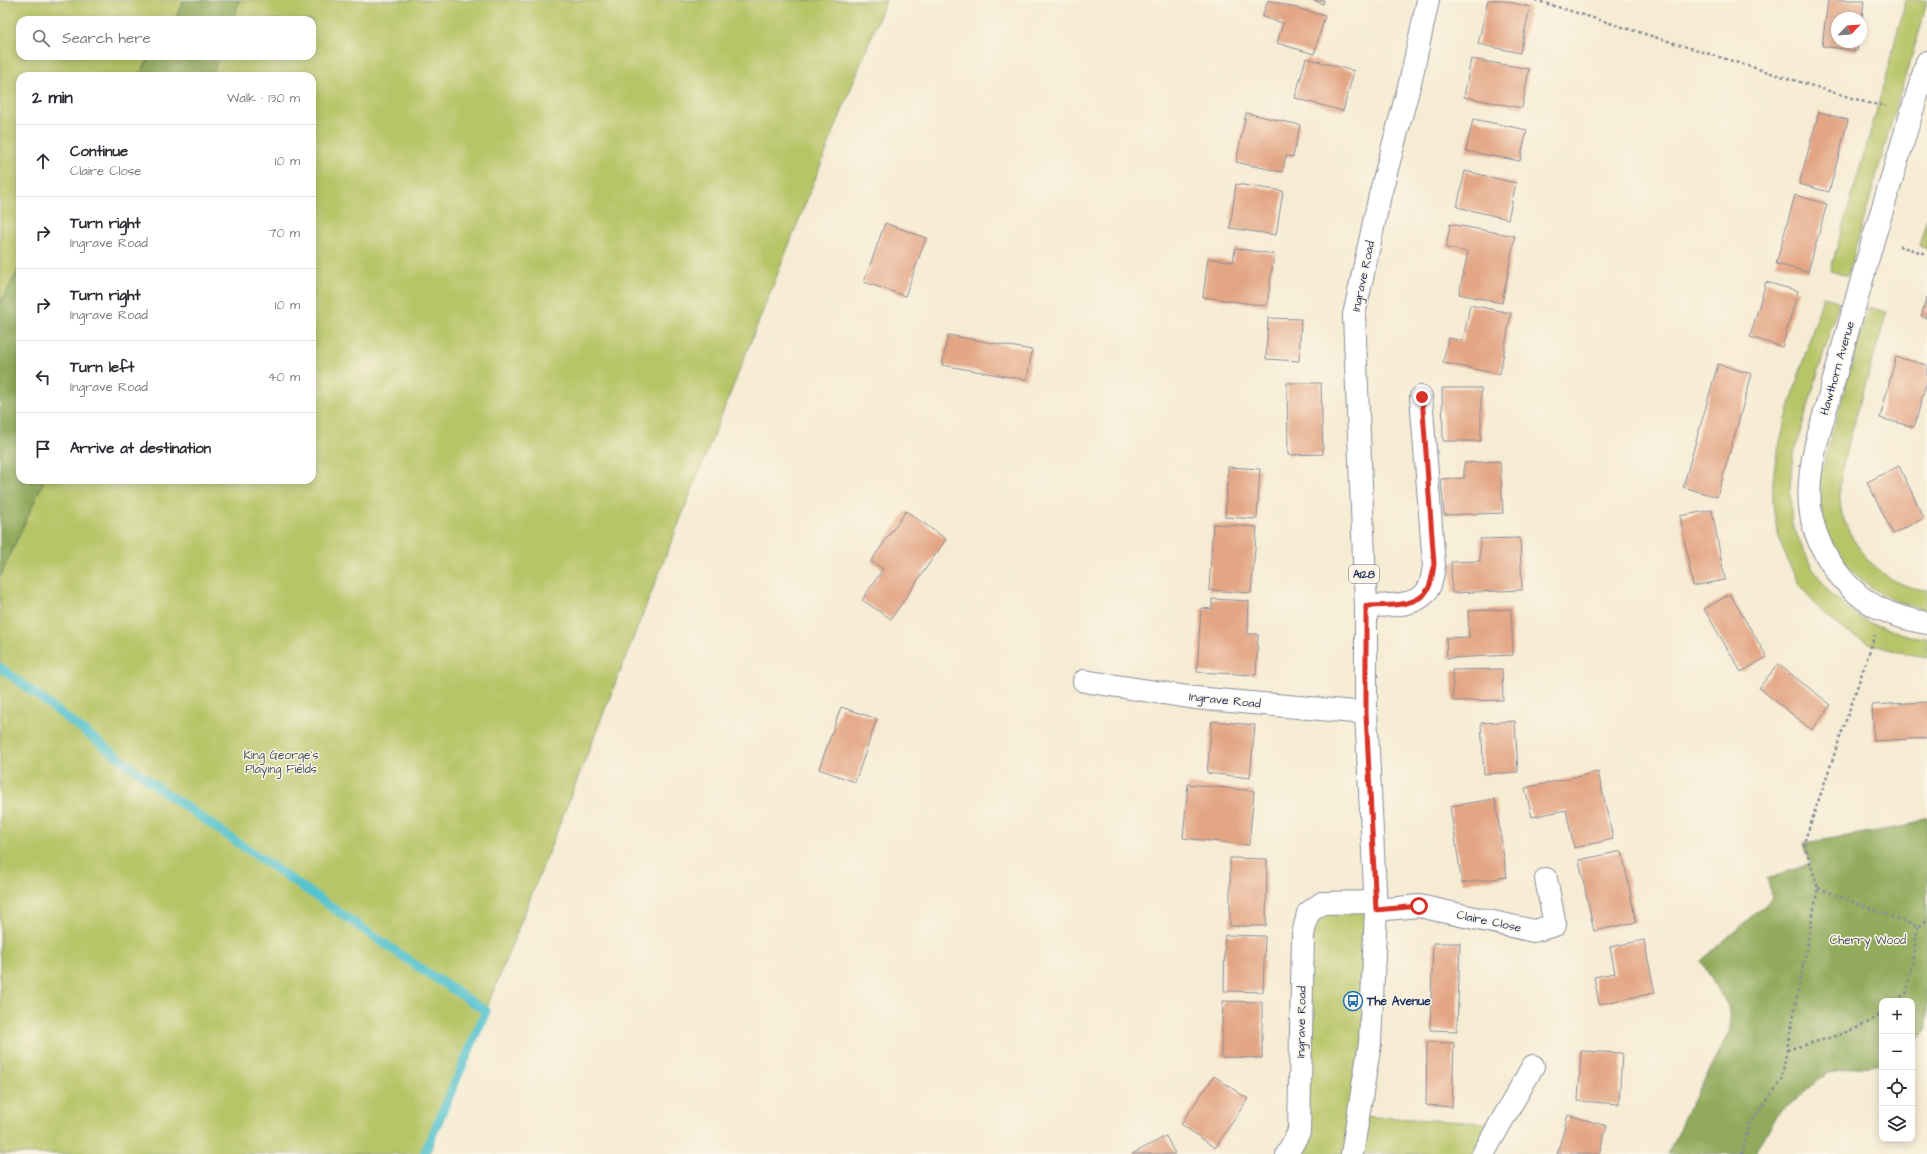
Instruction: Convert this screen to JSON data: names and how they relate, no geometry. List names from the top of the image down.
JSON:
{
  "streets": {
    "street": [
      "Ingrave Road",
      "Hawthorn Avenue",
      "A128",
      "Claire Close"
    ]
  },
  "crossings": [
    ["Ingrave Road", "Claire Close"]
  ],
  "parks": ["King George's Playing Fields", "Cherry Wood"],
  "places": {
    "bus stop": ["The Avenue"]
  },
  "north": "top right",
  "page": {
    "search": "Search here",
    "heading": ["2 min", "Walk · 130 m"],
    "list": [
      ["Continue", "Claire Close", "10 m"],
      ["Turn right", "Ingrave Road", "70 m"],
      ["Turn right", "Ingrave Road", "10 m"],
      ["Turn left", "Ingrave Road", "40 m"],
      "Arrive at destination"
    ],
    "map_buttons": ["+", "−"]
  }
}
